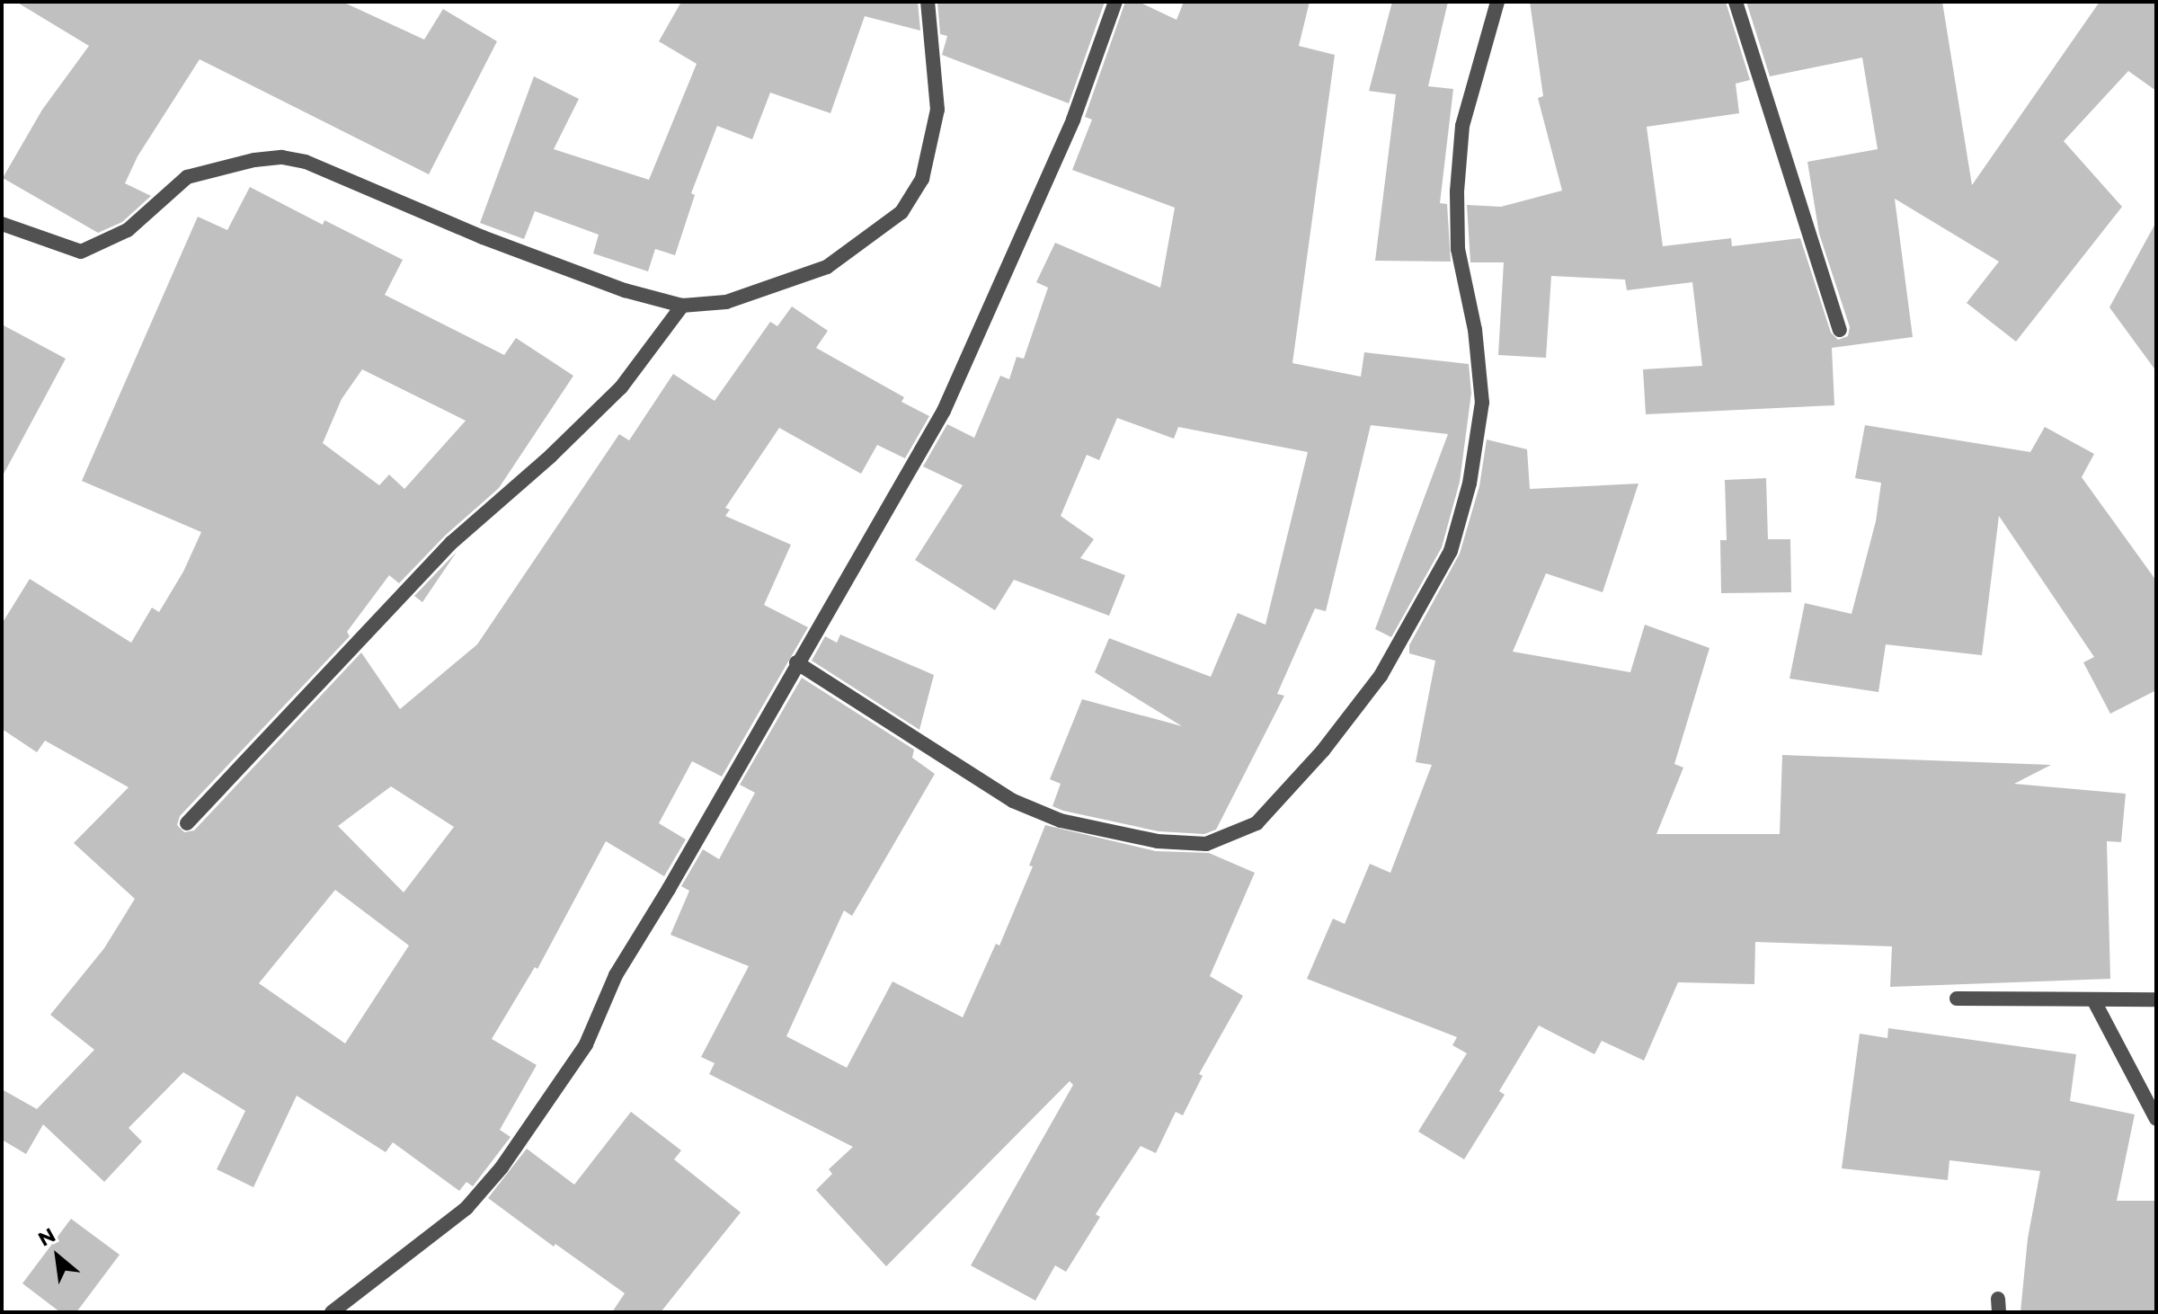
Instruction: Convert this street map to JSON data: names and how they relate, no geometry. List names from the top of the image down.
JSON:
{
  "north": "top left"
}
